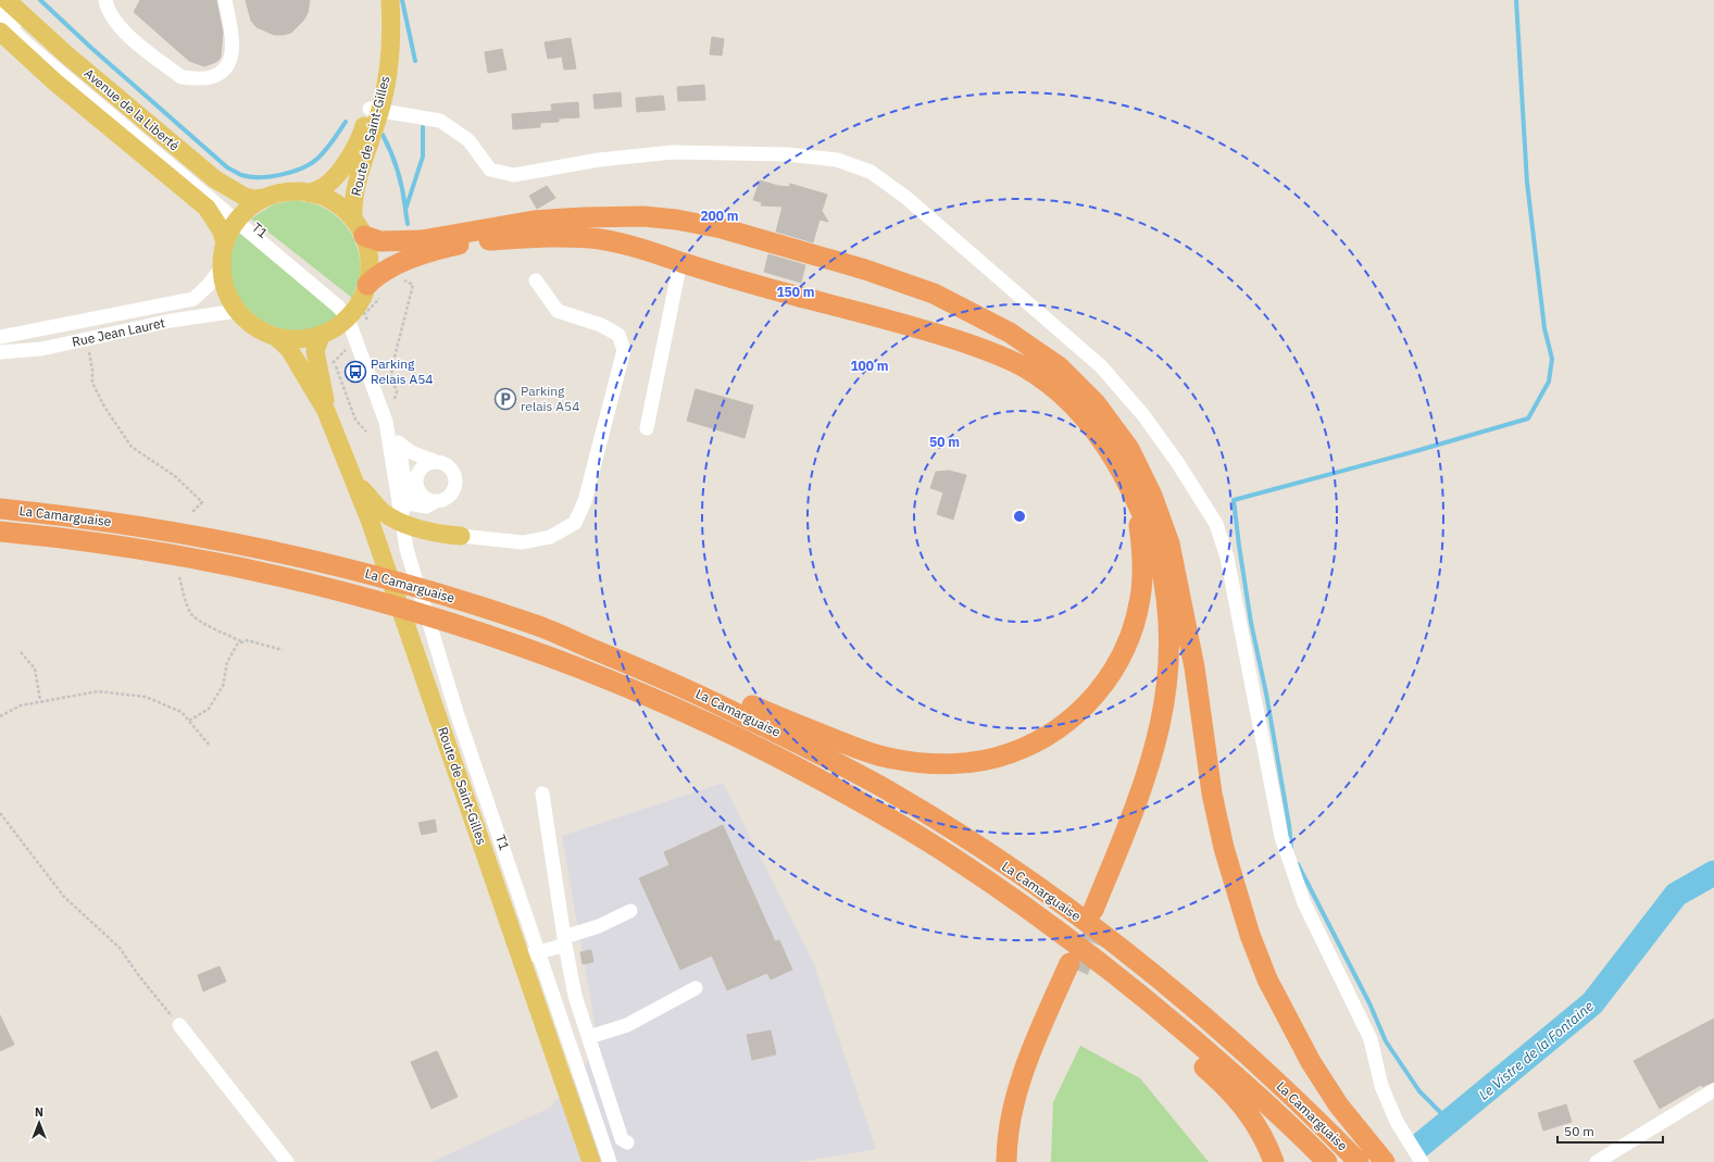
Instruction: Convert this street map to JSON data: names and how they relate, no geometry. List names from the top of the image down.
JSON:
{
  "streets": {
    "highway": ["La Camarguaise"],
    "main road": ["Avenue de la Liberté", "Route de Saint-Gilles"],
    "street": ["T1", "Rue Jean Lauret"]
  },
  "water": ["Le Vistre de la Fontaine"],
  "places": {
    "bus stop": ["Parking Relais A54"],
    "parking": ["Parking relais A54"]
  },
  "scale_bar": "50 m",
  "north": "top",
  "rings": [
    "200 m",
    "150 m",
    "100 m",
    "50 m"
  ]
}
